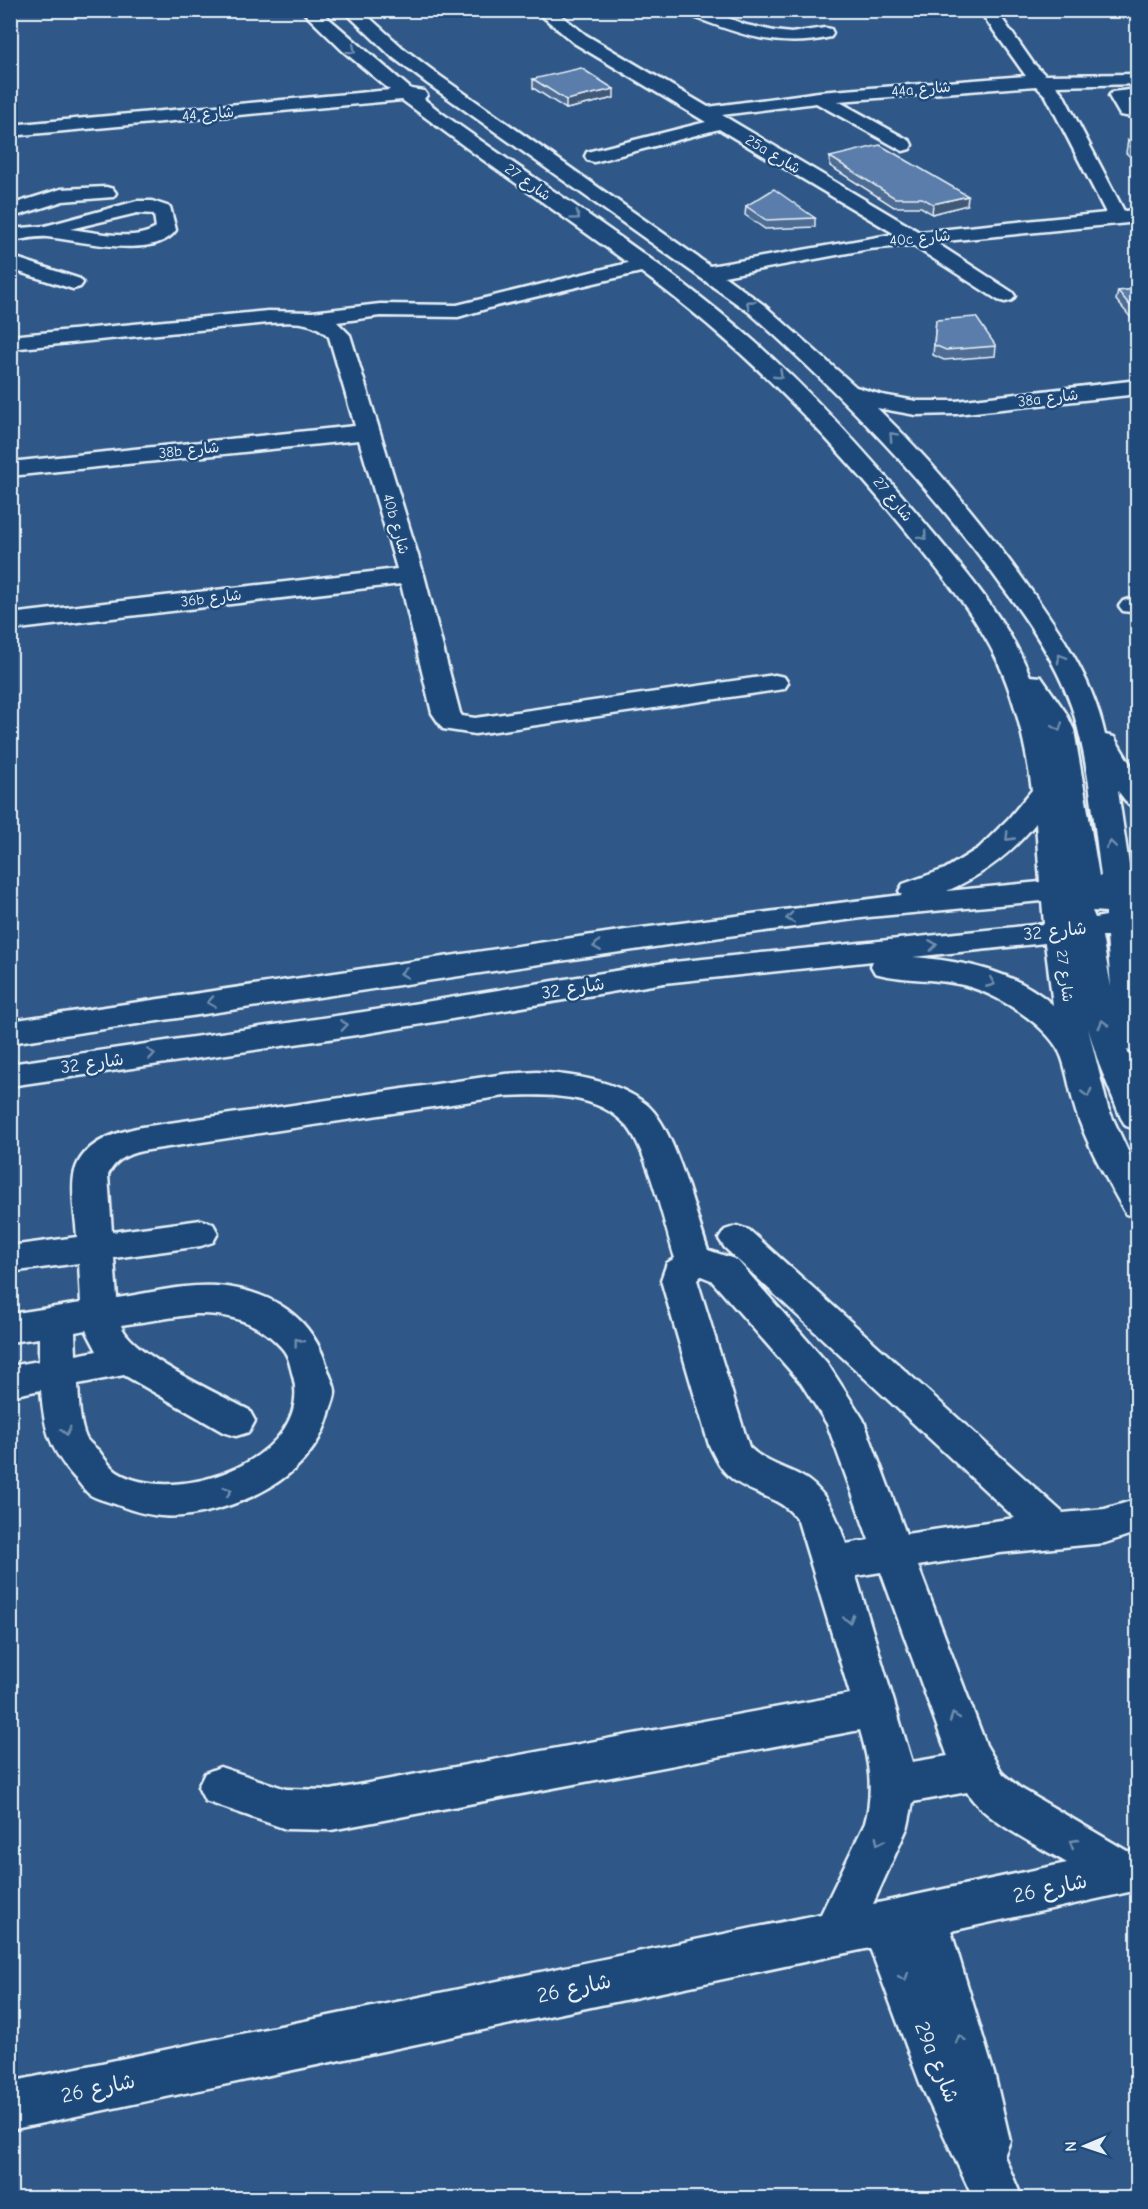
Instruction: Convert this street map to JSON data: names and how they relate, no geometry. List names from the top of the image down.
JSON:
{
  "streets": {
    "street": [
      "44a شارع",
      "شارع 44",
      "25a شارع",
      "شارع 27",
      "40c شارع",
      "38a شارع",
      "38b شارع",
      "40b شارع",
      "36b شارع",
      "شارع 32",
      "شارع 26",
      "29a شارع"
    ]
  },
  "crossings": [
    ["44a شارع", "25a شارع"],
    ["شارع 44", "شارع 27"],
    ["25a شارع", "40c شارع"],
    ["شارع 27", "40c شارع"],
    ["شارع 27", "38a شارع"],
    ["شارع 27", "شارع 32"],
    ["38b شارع", "40b شارع"],
    ["40b شارع", "36b شارع"],
    ["شارع 26", "29a شارع"]
  ],
  "north": "left"
}
